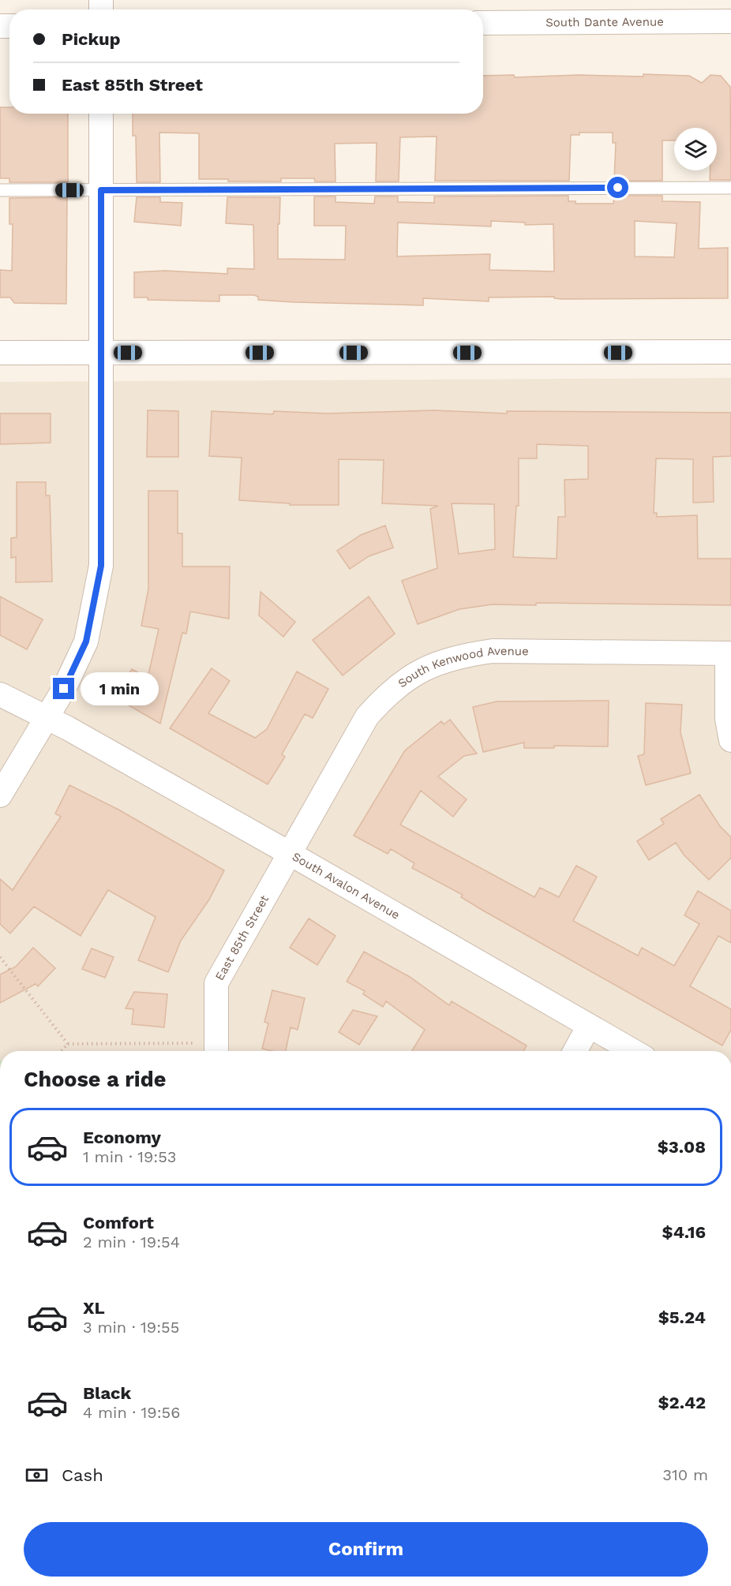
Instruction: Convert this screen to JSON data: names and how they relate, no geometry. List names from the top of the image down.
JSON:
{
  "streets": {
    "street": [
      "South Dante Avenue",
      "South Kenwood Avenue",
      "South Avalon Avenue",
      "East 85th Street"
    ]
  },
  "crossings": [
    ["South Kenwood Avenue", "South Avalon Avenue"],
    ["South Kenwood Avenue", "East 85th Street"],
    ["South Avalon Avenue", "East 85th Street"]
  ],
  "page": {
    "banner": ["Pickup", "East 85th Street"],
    "bubble": "1 min",
    "heading": "Choose a ride",
    "list": [
      {
        "name": "Economy",
        "note": "1 min · 19:53",
        "value": "$3.08"
      },
      {
        "name": "Comfort",
        "note": "2 min · 19:54",
        "value": "$4.16"
      },
      {
        "name": "XL",
        "note": "3 min · 19:55",
        "value": "$5.24"
      },
      {
        "name": "Black",
        "note": "4 min · 19:56",
        "value": "$2.42"
      }
    ],
    "pay": ["Cash", "310 m"],
    "buttons": "Confirm"
  }
}
